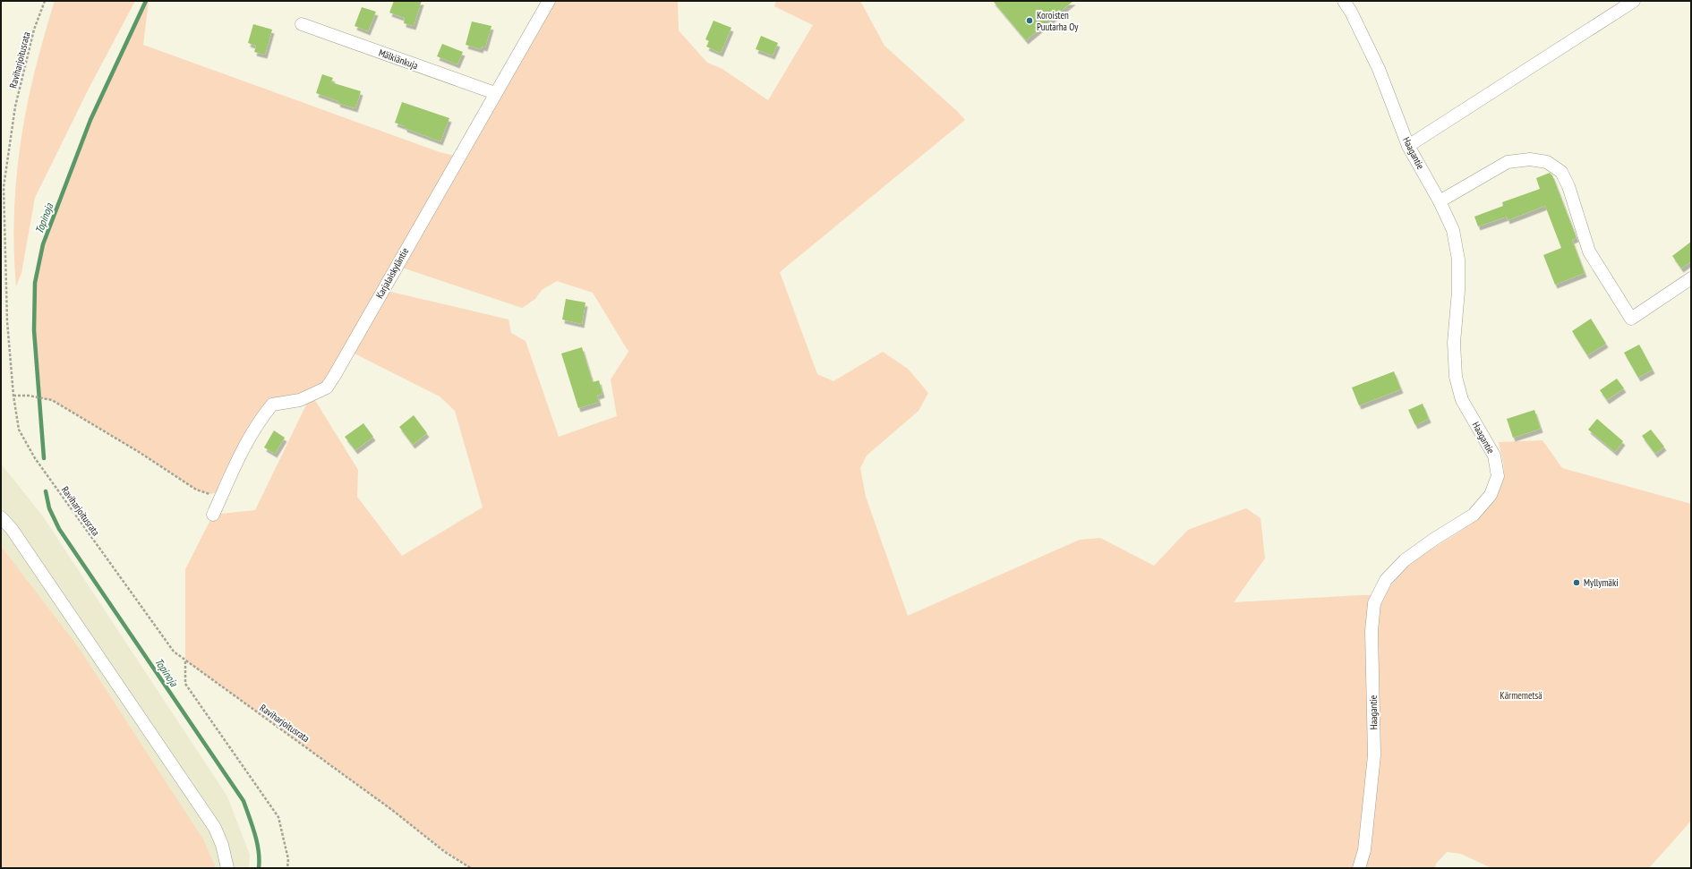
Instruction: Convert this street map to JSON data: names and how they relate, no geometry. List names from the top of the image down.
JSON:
{
  "streets": {
    "street": ["Mälkiänkuja", "Haagantie", "Karjalaiskyläntie"],
    "path": ["Raviharjoitusrata"]
  },
  "crossings": [
    ["Mälkiänkuja", "Karjalaiskyläntie"]
  ],
  "water": ["Topinoja"],
  "parks": ["Kärmemetsä"],
  "places": ["Koroisten Puutarha Oy", "Myllymäki"]
}
